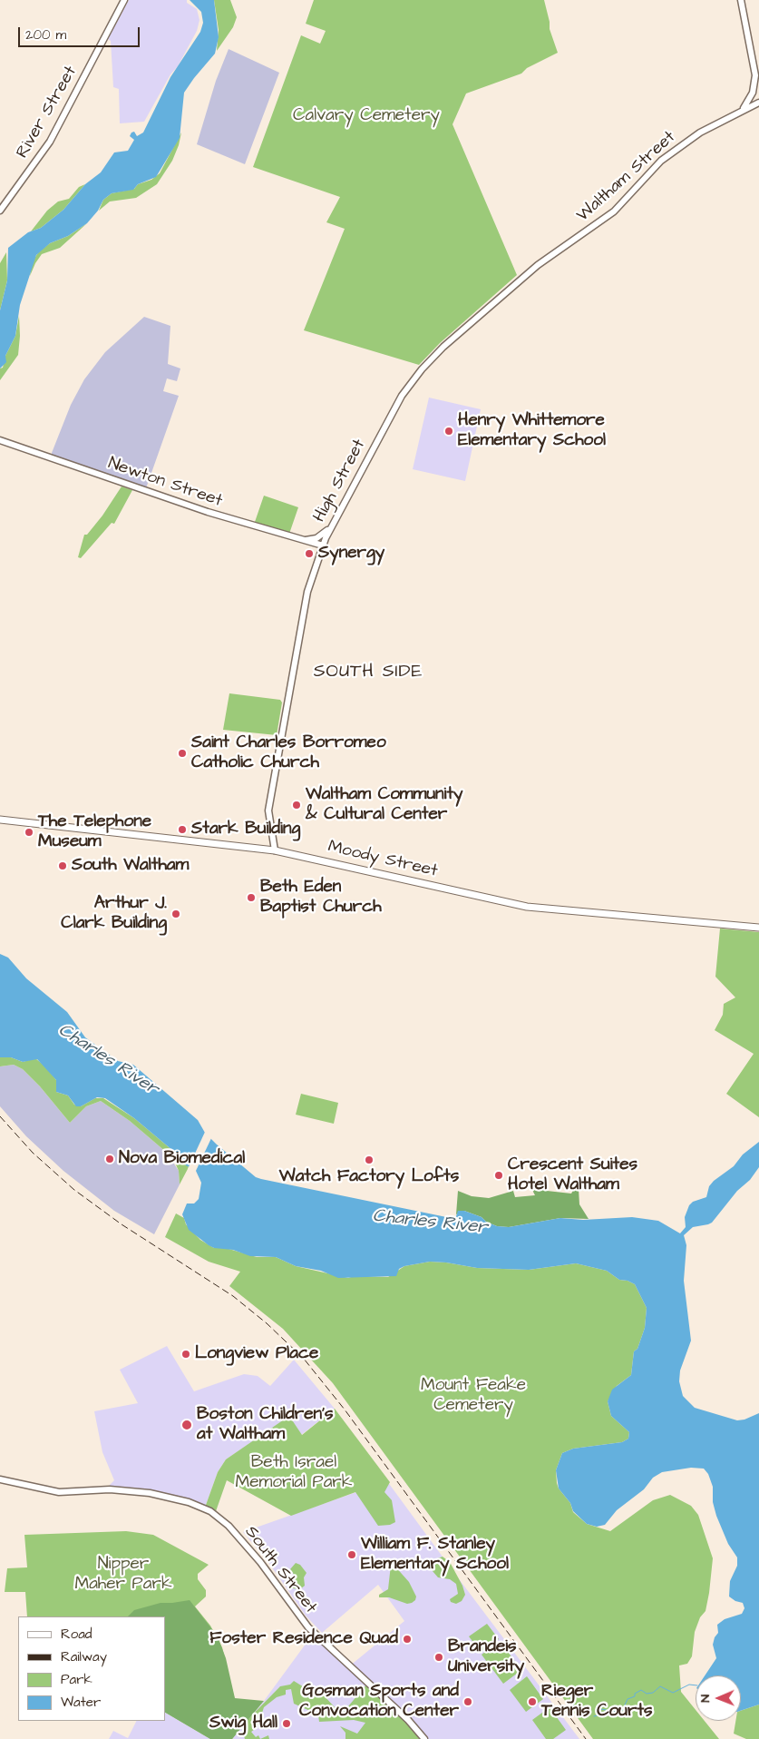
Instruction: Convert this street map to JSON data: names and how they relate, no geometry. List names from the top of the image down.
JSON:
{
  "streets": {
    "main road": [
      "River Street",
      "Waltham Street",
      "High Street",
      "Newton Street",
      "Moody Street",
      "South Street"
    ]
  },
  "crossings": [
    ["Waltham Street", "High Street"],
    ["High Street", "Newton Street"],
    ["High Street", "Moody Street"]
  ],
  "districts": ["SOUTH SIDE"],
  "water": ["Charles River"],
  "parks": [
    "Calvary Cemetery",
    "Mount Feake Cemetery",
    "Beth Israel Memorial Park",
    "Nipper Maher Park"
  ],
  "places": [
    "Henry Whittemore Elementary School",
    "Synergy",
    "Saint Charles Borromeo Catholic Church",
    "Waltham Community & Cultural Center",
    "Stark Building",
    "The Telephone Museum",
    "South Waltham",
    "Beth Eden Baptist Church",
    "Arthur J. Clark Building",
    "Nova Biomedical",
    "Watch Factory Lofts",
    "Crescent Suites Hotel Waltham",
    "Longview Place",
    "Boston Children's at Waltham",
    "William F. Stanley Elementary School",
    "Foster Residence Quad",
    "Brandeis University",
    "Gosman Sports and Convocation Center",
    "Rieger Tennis Courts",
    "Swig Hall"
  ],
  "legend": [
    "Road",
    "Railway",
    "Park",
    "Water"
  ],
  "scale_bar": "200 m",
  "north": "left"
}
